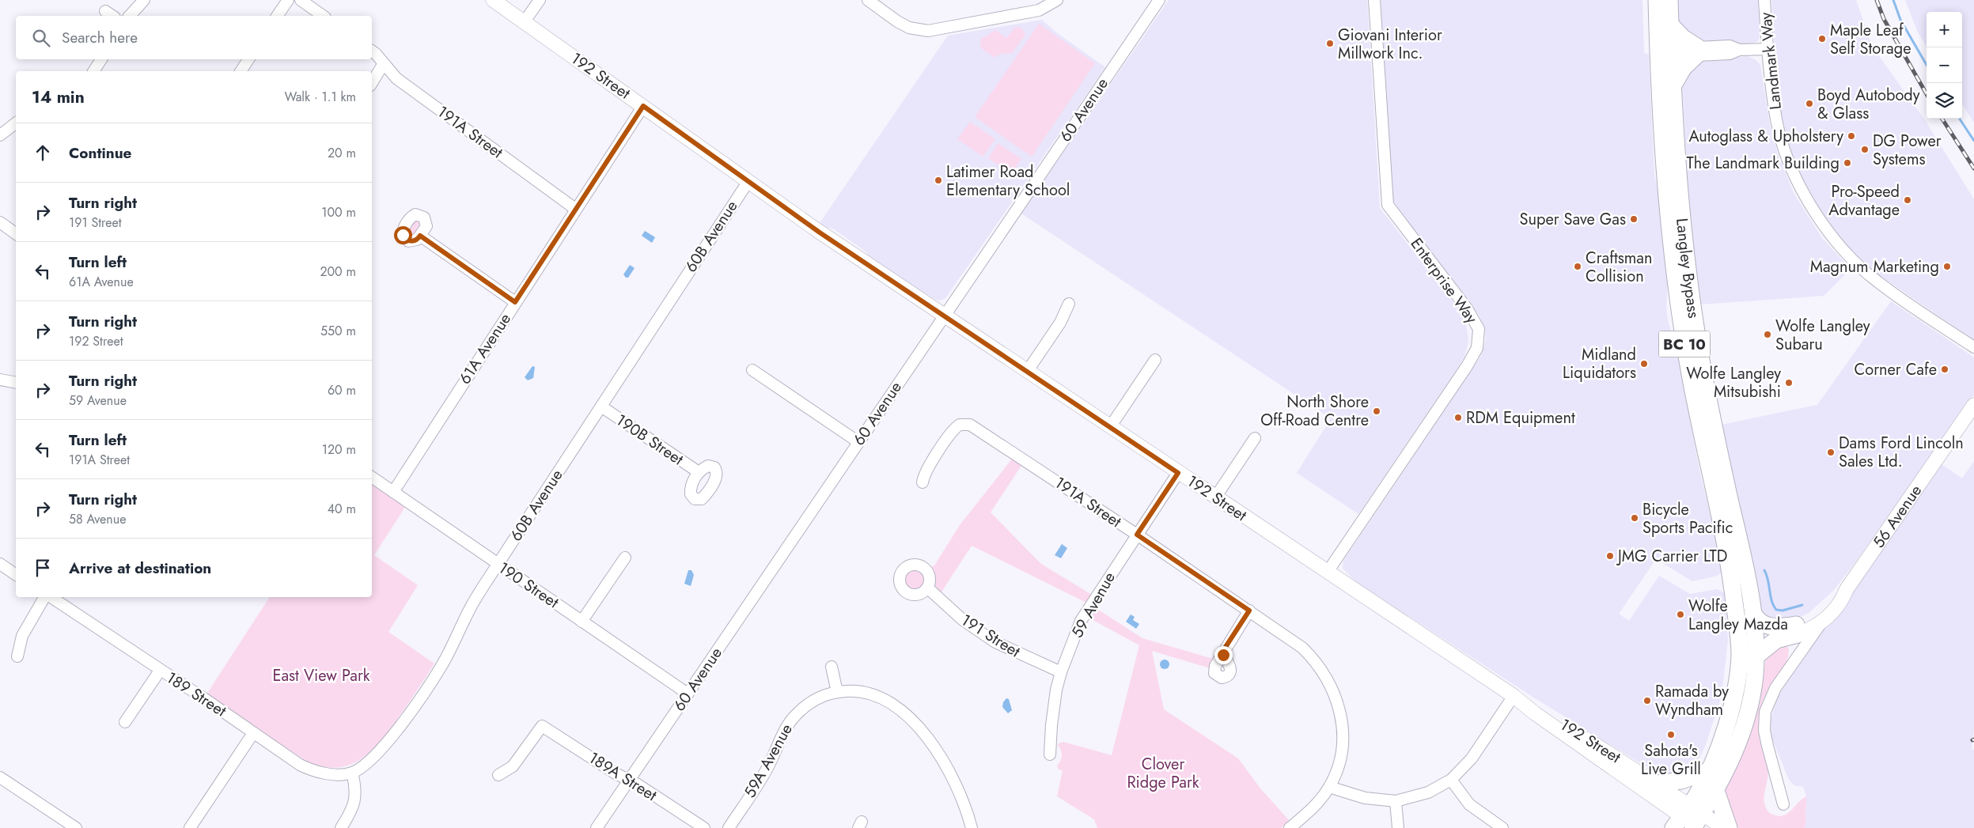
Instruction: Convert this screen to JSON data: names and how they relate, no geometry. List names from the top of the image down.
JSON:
{
  "streets": {
    "highway": ["Langley Bypass", "BC 10"],
    "main road": ["192 Street", "56 Avenue"],
    "street": [
      "Landmark Way",
      "60 Avenue",
      "191A Street",
      "60B Avenue",
      "Enterprise Way",
      "61A Avenue",
      "190B Street",
      "190 Street",
      "59 Avenue",
      "191 Street",
      "189 Street",
      "59A Avenue",
      "189A Street"
    ]
  },
  "crossings": [
    ["192 Street", "60 Avenue"],
    ["192 Street", "60B Avenue"],
    ["192 Street", "Langley Bypass"],
    ["192 Street", "Enterprise Way"],
    ["192 Street", "61A Avenue"],
    ["192 Street", "59 Avenue"],
    ["60 Avenue", "190 Street"],
    ["60 Avenue", "189A Street"],
    ["191A Street", "61A Avenue"],
    ["191A Street", "59 Avenue"],
    ["60B Avenue", "190B Street"],
    ["60B Avenue", "190 Street"],
    ["60B Avenue", "189 Street"],
    ["61A Avenue", "190 Street"],
    ["59 Avenue", "191 Street"]
  ],
  "parks": ["East View Park", "Clover Ridge Park"],
  "places": [
    "Maple Leaf Self Storage",
    "Giovani Interior Millwork Inc.",
    "Boyd Autobody & Glass",
    "Autoglass & Upholstery",
    "DG Power Systems",
    "The Landmark Building",
    "Latimer Road Elementary School",
    "Pro-Speed Advantage",
    "Super Save Gas",
    "Craftsman Collision",
    "Magnum Marketing",
    "Wolfe Langley Subaru",
    "Midland Liquidators",
    "Corner Cafe",
    "Wolfe Langley Mitsubishi",
    "North Shore Off-Road Centre",
    "RDM Equipment",
    "Dams Ford Lincoln Sales Ltd.",
    "Bicycle Sports Pacific",
    "JMG Carrier LTD",
    "Wolfe Langley Mazda",
    "Ramada by Wyndham",
    "Sahota's Live Grill"
  ],
  "page": {
    "map_buttons": ["+", "−"],
    "search": "Search here",
    "heading": ["14 min", "Walk · 1.1 km"],
    "list": [
      ["Continue", "20 m"],
      ["Turn right", "191 Street", "100 m"],
      ["Turn left", "61A Avenue", "200 m"],
      ["Turn right", "192 Street", "550 m"],
      ["Turn right", "59 Avenue", "60 m"],
      ["Turn left", "191A Street", "120 m"],
      ["Turn right", "58 Avenue", "40 m"],
      "Arrive at destination"
    ]
  }
}
